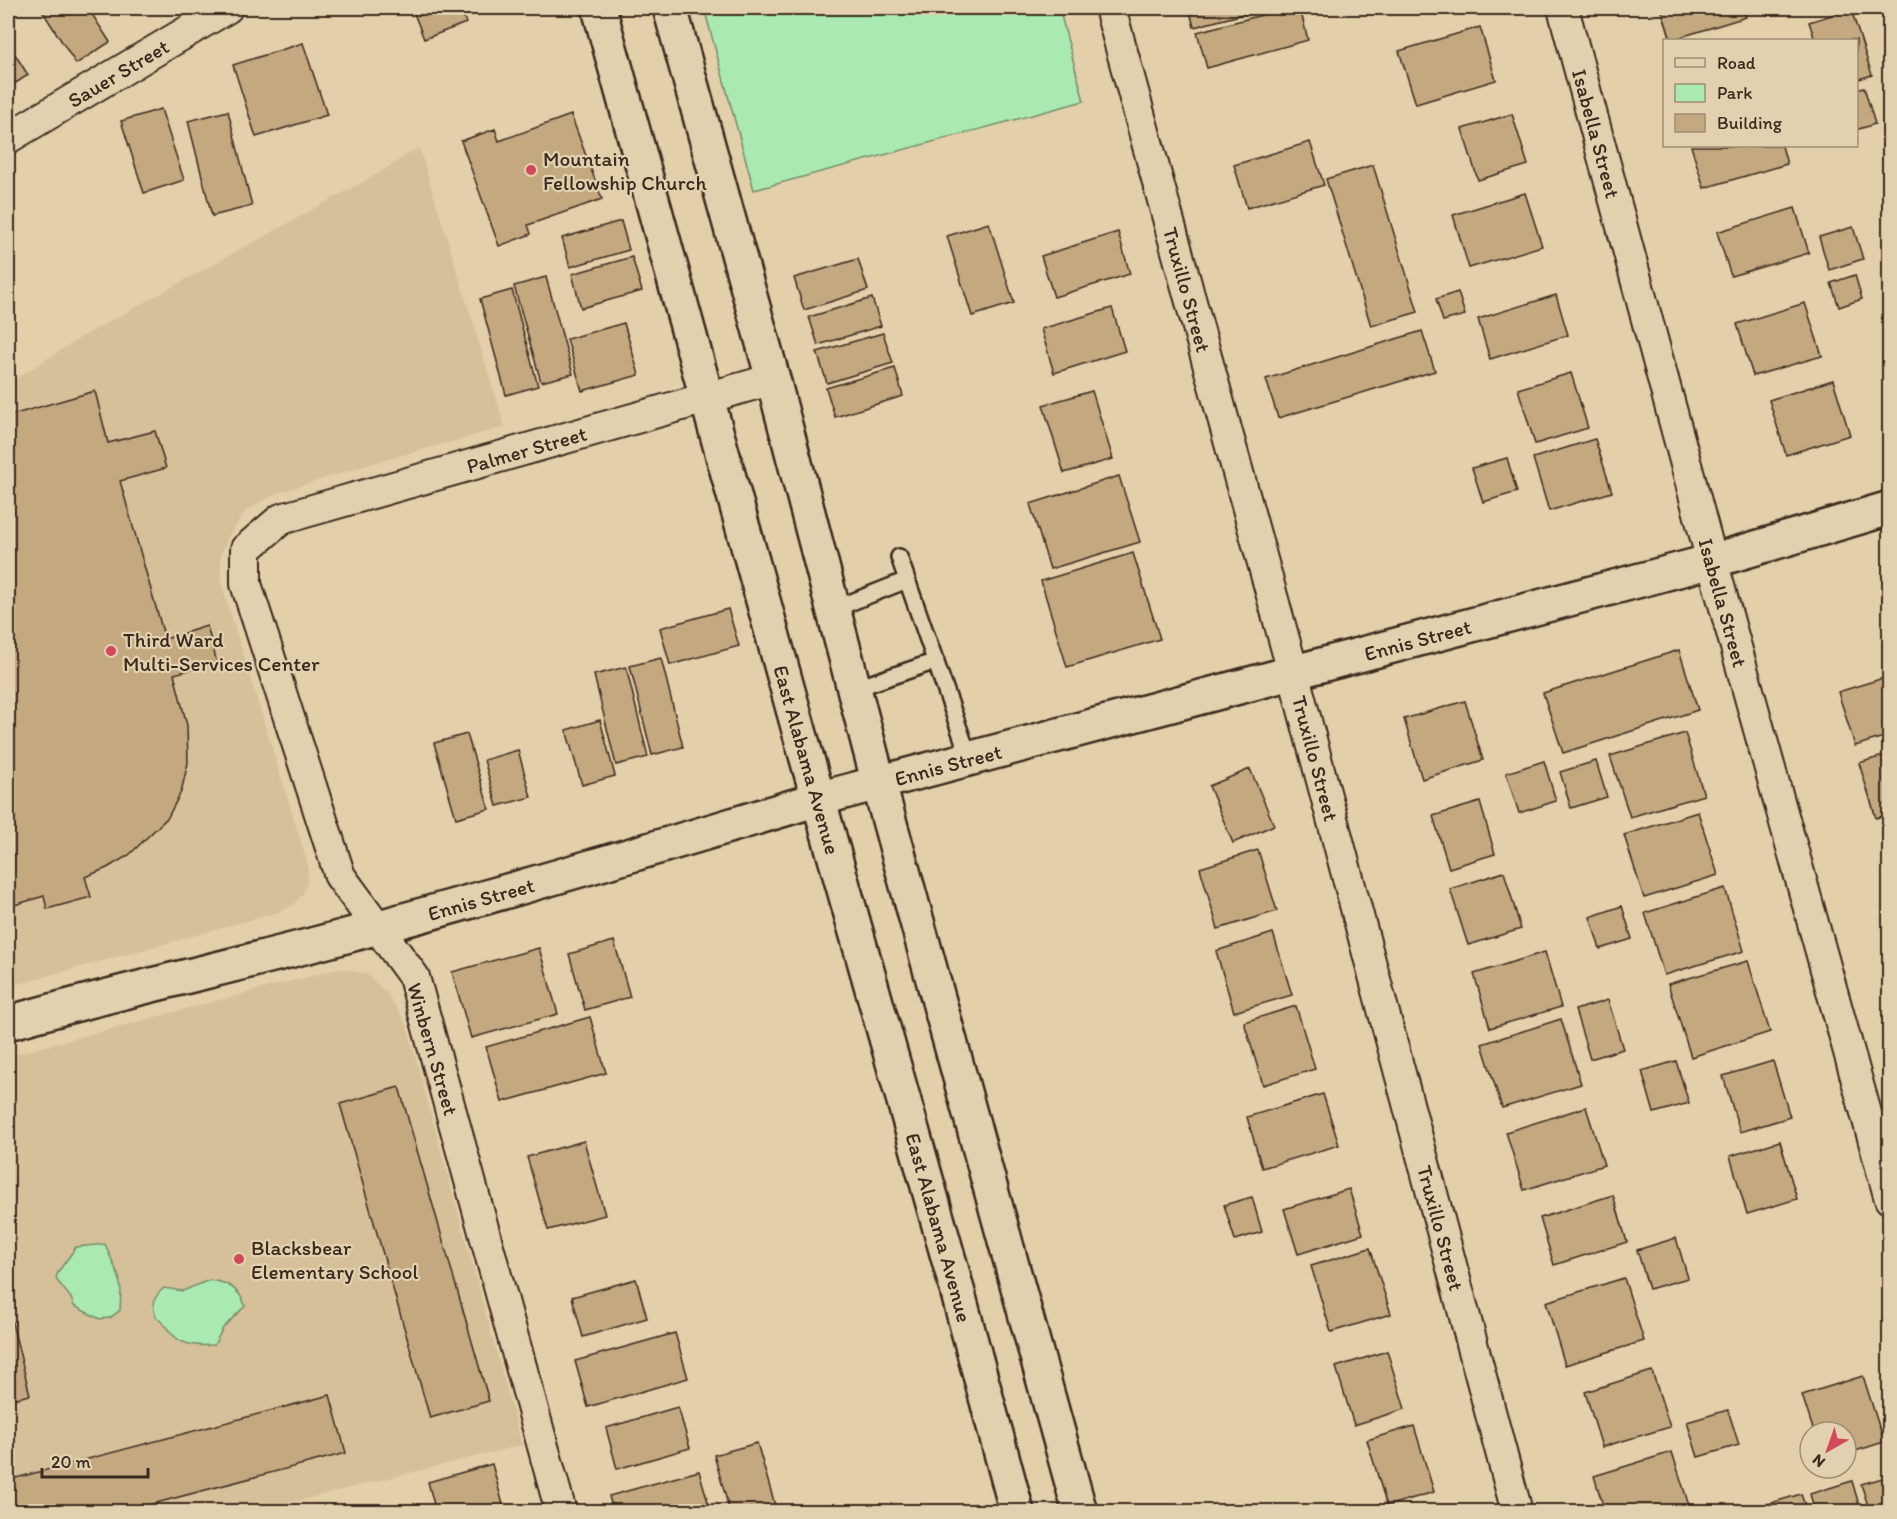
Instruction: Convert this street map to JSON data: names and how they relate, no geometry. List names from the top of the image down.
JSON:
{
  "streets": {
    "street": [
      "Sauer Street",
      "Isabella Street",
      "Truxillo Street",
      "Palmer Street",
      "Ennis Street",
      "East Alabama Avenue",
      "Winbern Street"
    ]
  },
  "crossings": [
    ["Isabella Street", "Ennis Street"],
    ["Truxillo Street", "Ennis Street"],
    ["Palmer Street", "East Alabama Avenue"],
    ["Palmer Street", "Winbern Street"],
    ["Ennis Street", "East Alabama Avenue"],
    ["Ennis Street", "Winbern Street"]
  ],
  "places": ["Mountain Fellowship Church", "Third Ward Multi-Services Center", "Blacksbear Elementary School"],
  "legend": ["Road", "Park", "Building"],
  "scale_bar": "20 m",
  "north": "bottom left"
}
